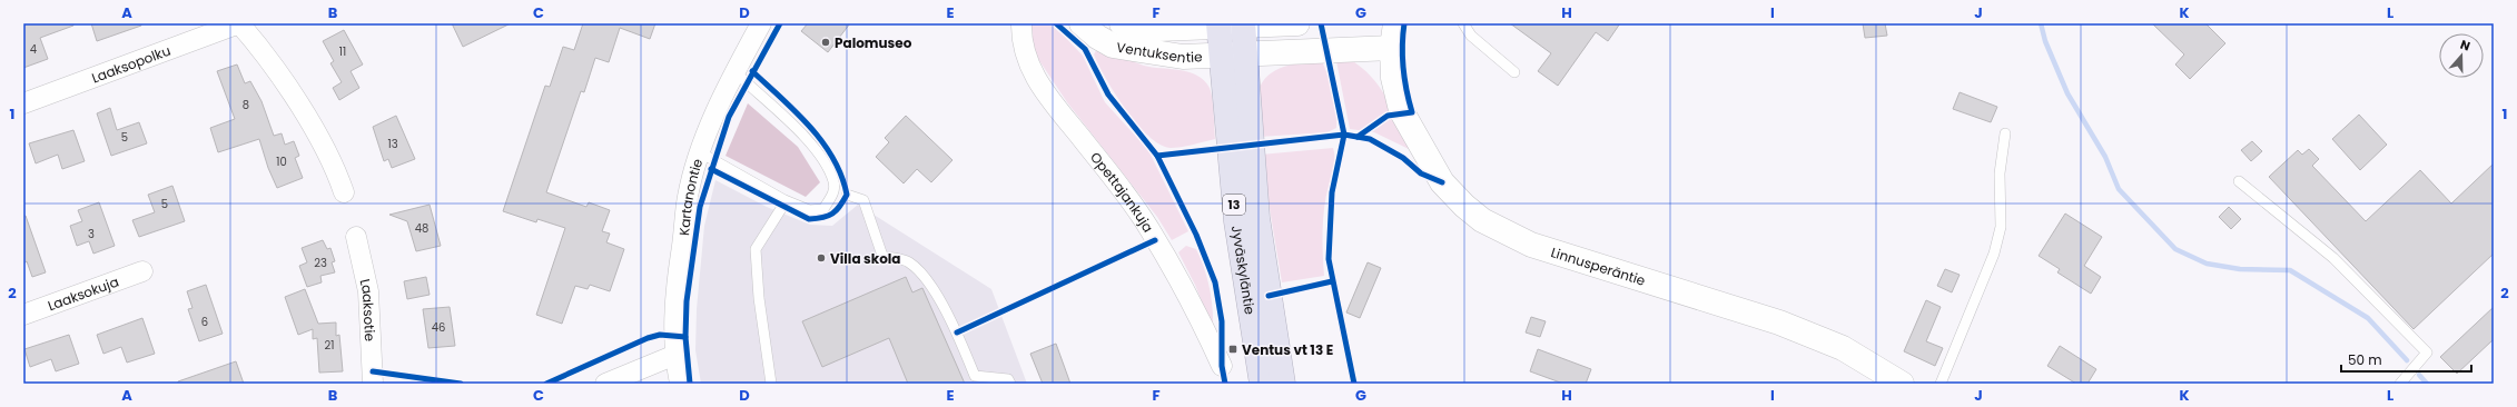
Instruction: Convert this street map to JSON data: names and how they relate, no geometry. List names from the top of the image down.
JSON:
{
  "streets": {
    "highway": ["13", "Jyväskyläntie"],
    "street": [
      "Ventuksentie",
      "Laaksopolku",
      "Opettajankuja",
      "Kartanontie",
      "Linnusperäntie",
      "Laaksokuja",
      "Laaksotie"
    ]
  },
  "crossings": [
    ["Ventuksentie", "Jyväskyläntie"]
  ],
  "places": {
    "other": ["Palomuseo", "Villa skola"],
    "transit": ["Ventus vt 13 E"]
  },
  "house_numbers": [
    "4",
    "11",
    "8",
    "5",
    "13",
    "10",
    "5",
    "48",
    "3",
    "23",
    "6",
    "46",
    "21"
  ],
  "scale_bar": "50 m",
  "north": "top",
  "grid": {
    "columns": [
      "A",
      "B",
      "C",
      "D",
      "E",
      "F",
      "G",
      "H",
      "I",
      "J",
      "K",
      "L"
    ],
    "rows": ["1", "2"]
  }
}
